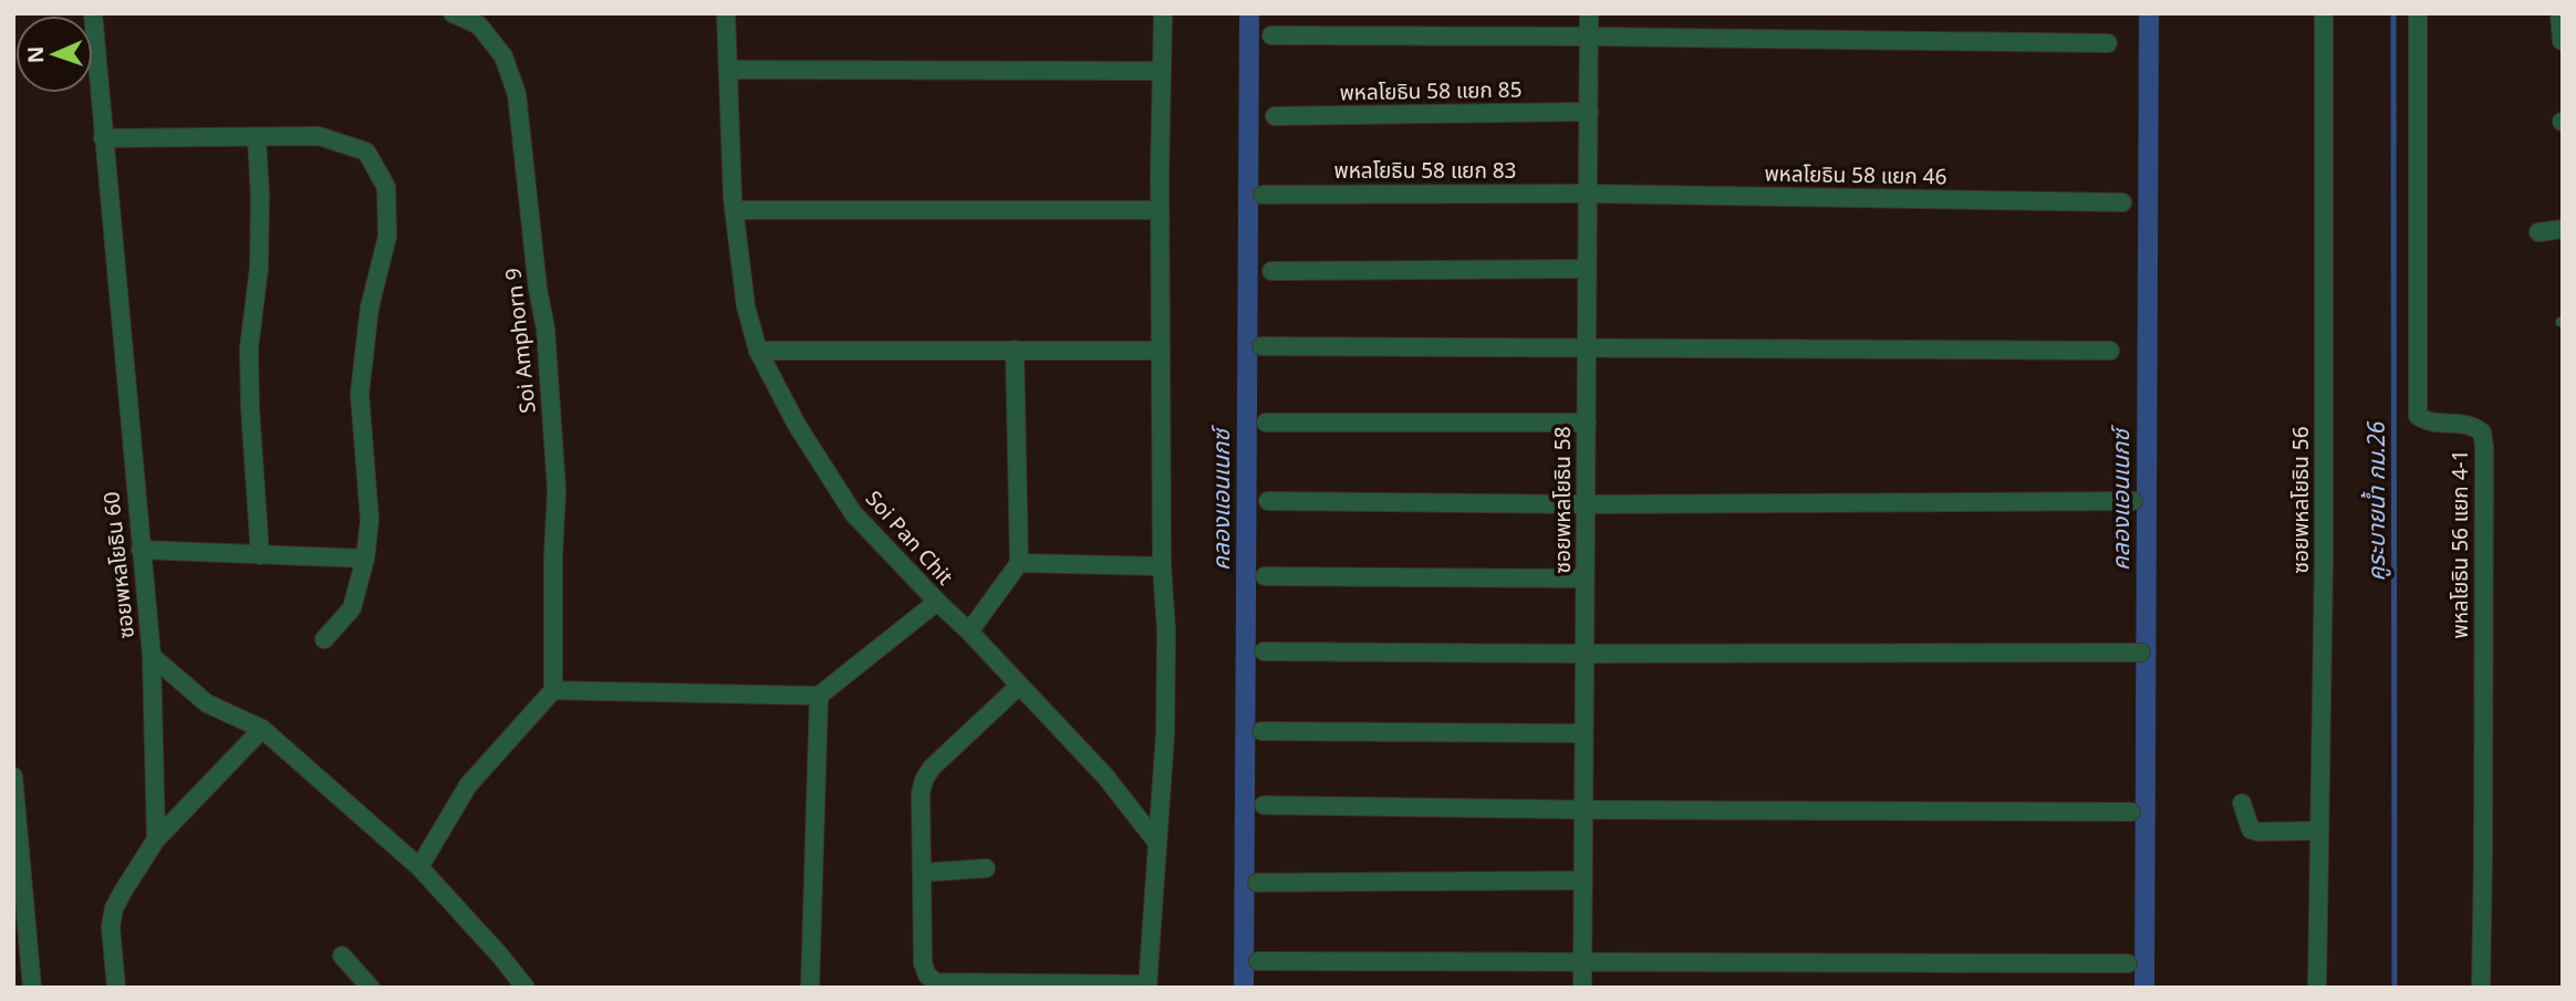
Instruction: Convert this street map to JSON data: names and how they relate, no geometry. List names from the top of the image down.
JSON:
{
  "streets": {
    "street": [
      "พหลโยธิน 58 แยก 85",
      "พหลโยธิน 58 แยก 83",
      "พหลโยธิน 58 แยก 46",
      "Soi Amphorn 9",
      "ซอยพหลโยธิน 58",
      "ซอยพหลโยธิน 56",
      "Soi Pan Chit",
      "พหลโยธิน 56 แยก 4-1",
      "ซอยพหลโยธิน 60"
    ]
  },
  "crossings": [
    ["พหลโยธิน 58 แยก 85", "ซอยพหลโยธิน 58"],
    ["พหลโยธิน 58 แยก 83", "พหลโยธิน 58 แยก 46"],
    ["พหลโยธิน 58 แยก 83", "ซอยพหลโยธิน 58"],
    ["พหลโยธิน 58 แยก 46", "ซอยพหลโยธิน 58"]
  ],
  "water": ["คลองแอนเนกซ์", "คูระบายน้ำ กม.26"],
  "north": "left"
}
